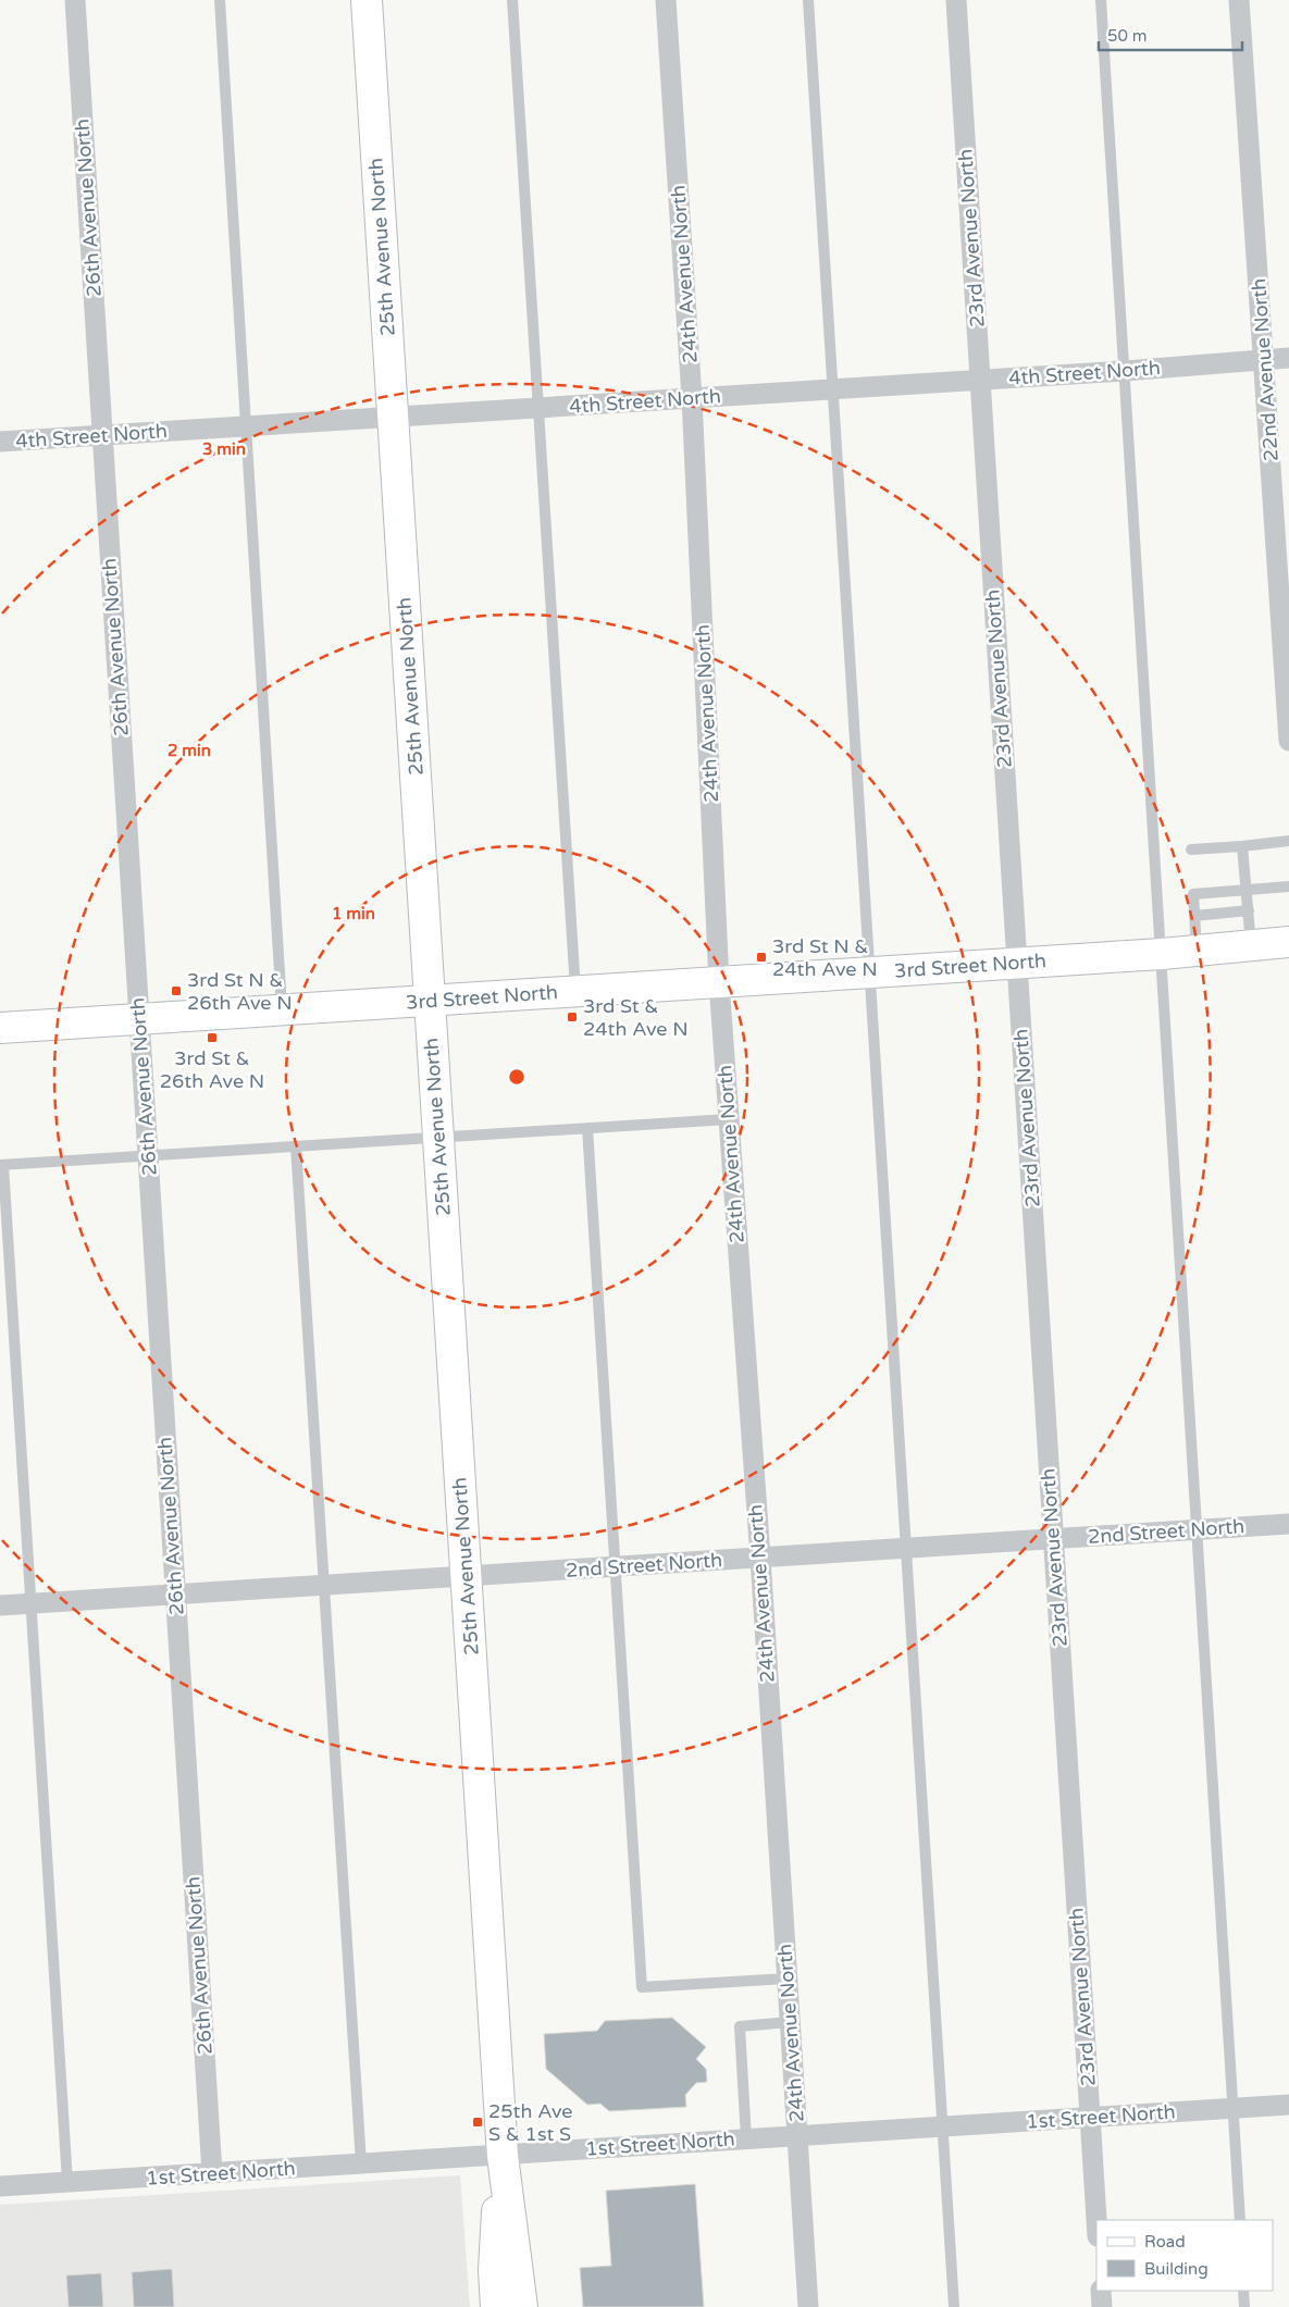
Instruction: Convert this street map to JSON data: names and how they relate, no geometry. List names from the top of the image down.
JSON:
{
  "streets": {
    "street": [
      "26th Avenue North",
      "23rd Avenue North",
      "25th Avenue North",
      "24th Avenue North",
      "22nd Avenue North",
      "4th Street North",
      "3rd Street North",
      "2nd Street North",
      "1st Street North"
    ]
  },
  "crossings": [
    ["26th Avenue North", "4th Street North"],
    ["26th Avenue North", "3rd Street North"],
    ["26th Avenue North", "2nd Street North"],
    ["26th Avenue North", "1st Street North"],
    ["23rd Avenue North", "4th Street North"],
    ["23rd Avenue North", "3rd Street North"],
    ["23rd Avenue North", "2nd Street North"],
    ["23rd Avenue North", "1st Street North"],
    ["25th Avenue North", "4th Street North"],
    ["25th Avenue North", "3rd Street North"],
    ["25th Avenue North", "2nd Street North"],
    ["25th Avenue North", "1st Street North"],
    ["24th Avenue North", "4th Street North"],
    ["24th Avenue North", "3rd Street North"],
    ["24th Avenue North", "2nd Street North"],
    ["24th Avenue North", "1st Street North"],
    ["22nd Avenue North", "4th Street North"]
  ],
  "places": {
    "transit": [
      "3rd St N & 24th Ave N",
      "3rd St N & 26th Ave N",
      "3rd St & 24th Ave N",
      "3rd St & 26th Ave N",
      "25th Ave S & 1st S"
    ]
  },
  "legend": ["Road", "Building"],
  "scale_bar": "50 m",
  "rings": ["3 min", "2 min", "1 min"]
}
